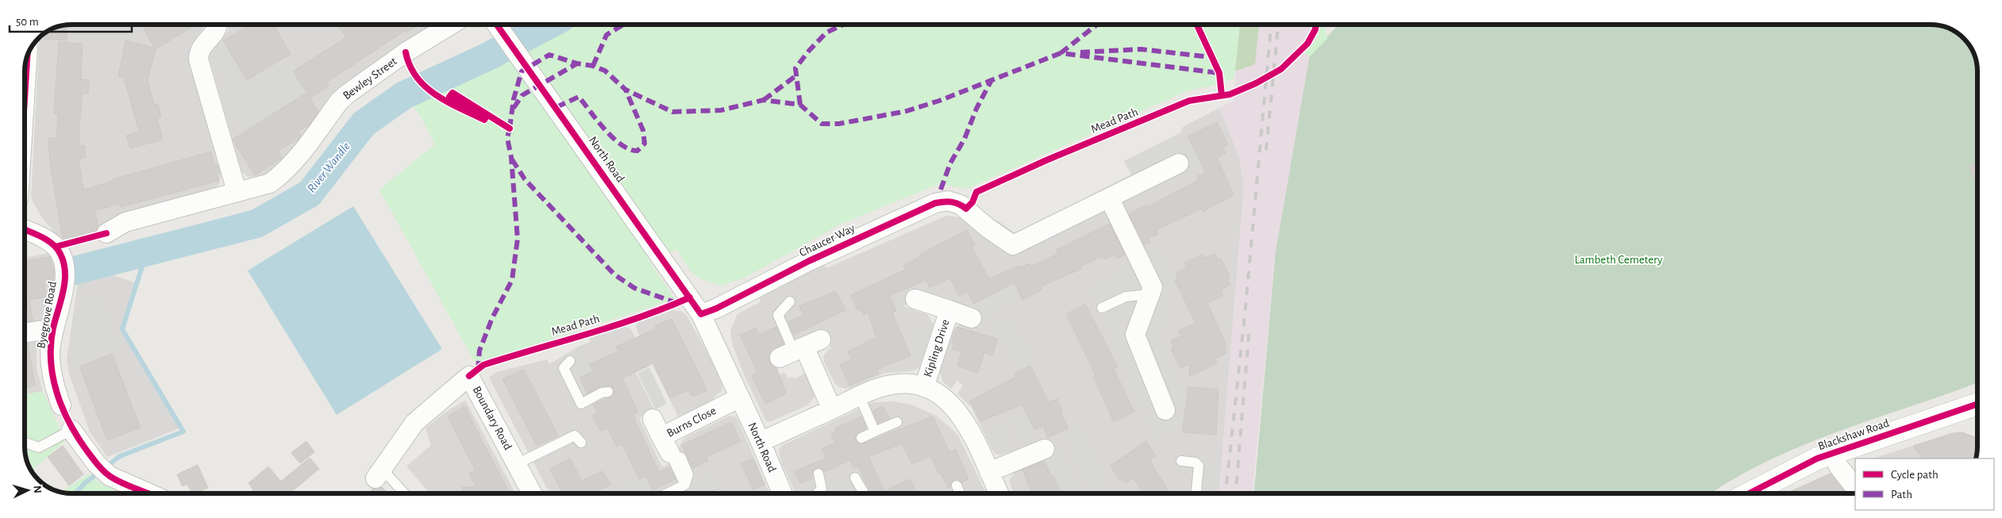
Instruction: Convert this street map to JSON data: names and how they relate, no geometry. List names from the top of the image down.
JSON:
{
  "streets": {
    "street": [
      "Bewley Street",
      "North Road",
      "Chaucer Way",
      "Byegrove Road",
      "Kipling Drive",
      "Boundary Road",
      "Burns Close",
      "Blackshaw Road"
    ],
    "cycle path": ["Mead Path"]
  },
  "crossings": [
    ["North Road", "Chaucer Way"],
    ["North Road", "Kipling Drive"],
    ["North Road", "Burns Close"]
  ],
  "water": ["River Wandle"],
  "parks": ["Lambeth Cemetery"],
  "legend": ["Cycle path", "Path"],
  "scale_bar": "50 m",
  "north": "right"
}
